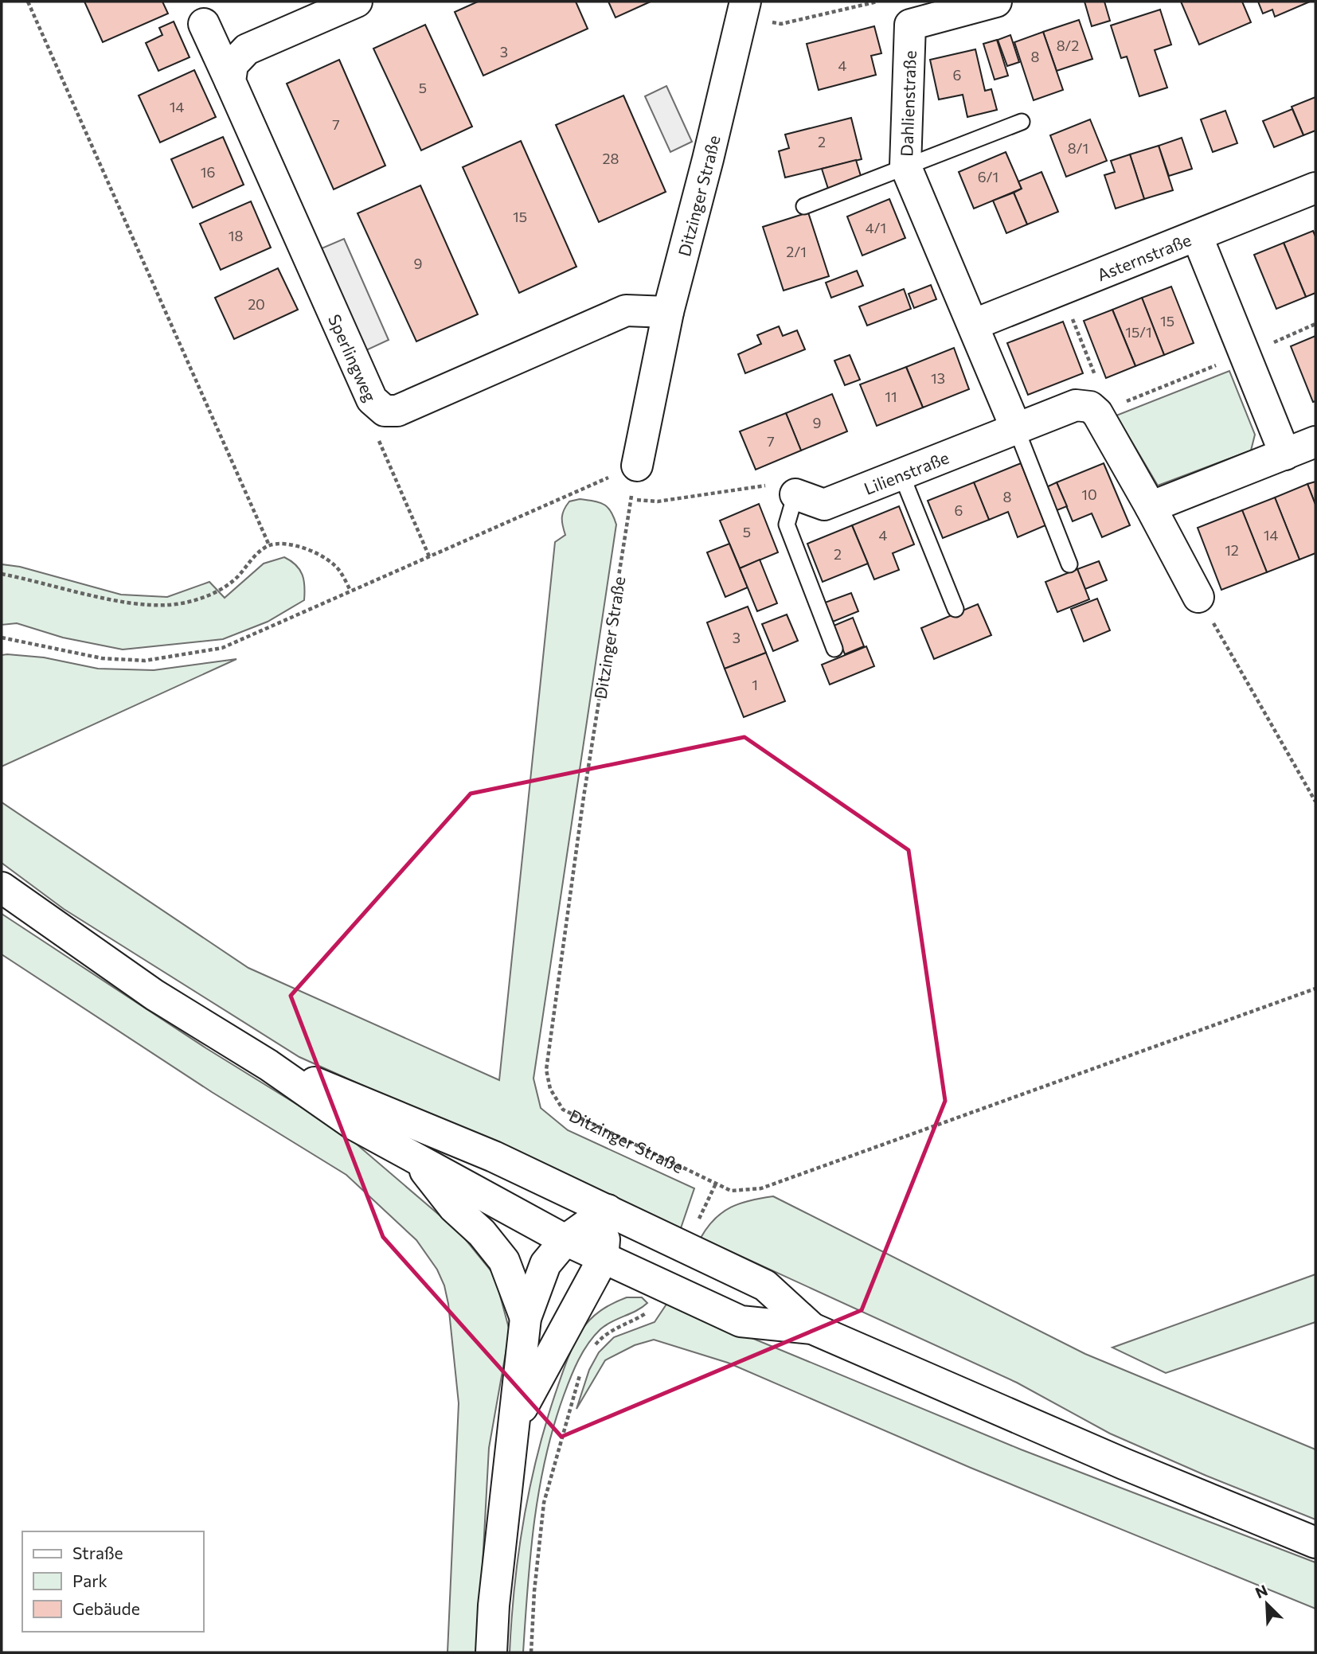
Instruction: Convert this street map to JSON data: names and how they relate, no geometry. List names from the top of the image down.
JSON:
{
  "streets": {
    "street": [
      "Dahlienstraße",
      "Ditzinger Straße",
      "Asternstraße",
      "Sperlingweg",
      "Lilienstraße"
    ]
  },
  "crossings": [
    ["Dahlienstraße", "Asternstraße"],
    ["Ditzinger Straße", "Sperlingweg"]
  ],
  "house_numbers": [
    "8/2",
    "3",
    "8",
    "4",
    "6",
    "5",
    "14",
    "7",
    "2",
    "8/1",
    "28",
    "16",
    "6/1",
    "15",
    "4/1",
    "18",
    "2/1",
    "9",
    "20",
    "15",
    "15/1",
    "13",
    "11",
    "9",
    "7",
    "10",
    "8",
    "6",
    "5",
    "4",
    "14",
    "12",
    "2",
    "3",
    "1"
  ],
  "legend": ["Straße", "Park", "Gebäude"],
  "north": "top left"
}
